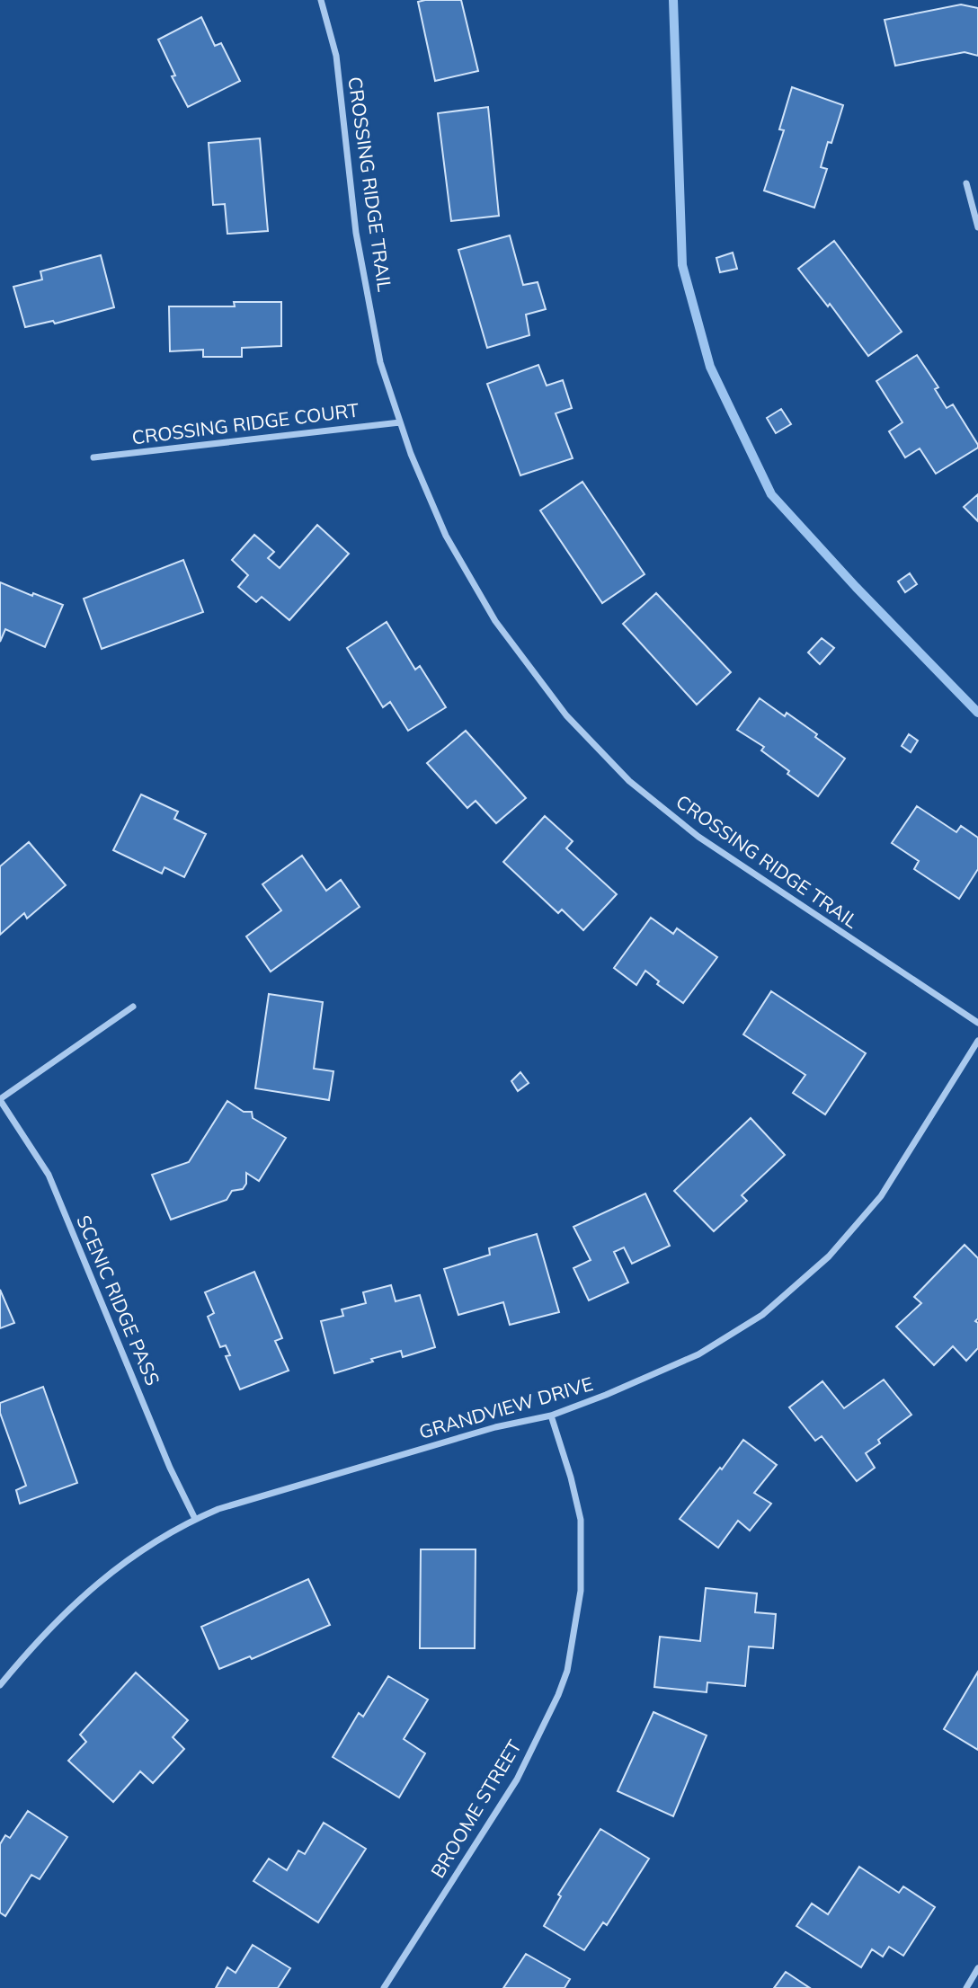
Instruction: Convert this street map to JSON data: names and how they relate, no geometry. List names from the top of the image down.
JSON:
{
  "streets": {
    "street": [
      "CROSSING RIDGE TRAIL",
      "CROSSING RIDGE COURT",
      "SCENIC RIDGE PASS",
      "GRANDVIEW DRIVE",
      "BROOME STREET"
    ]
  },
  "crossings": [
    ["CROSSING RIDGE TRAIL", "CROSSING RIDGE COURT"],
    ["SCENIC RIDGE PASS", "GRANDVIEW DRIVE"],
    ["GRANDVIEW DRIVE", "BROOME STREET"]
  ]
}
